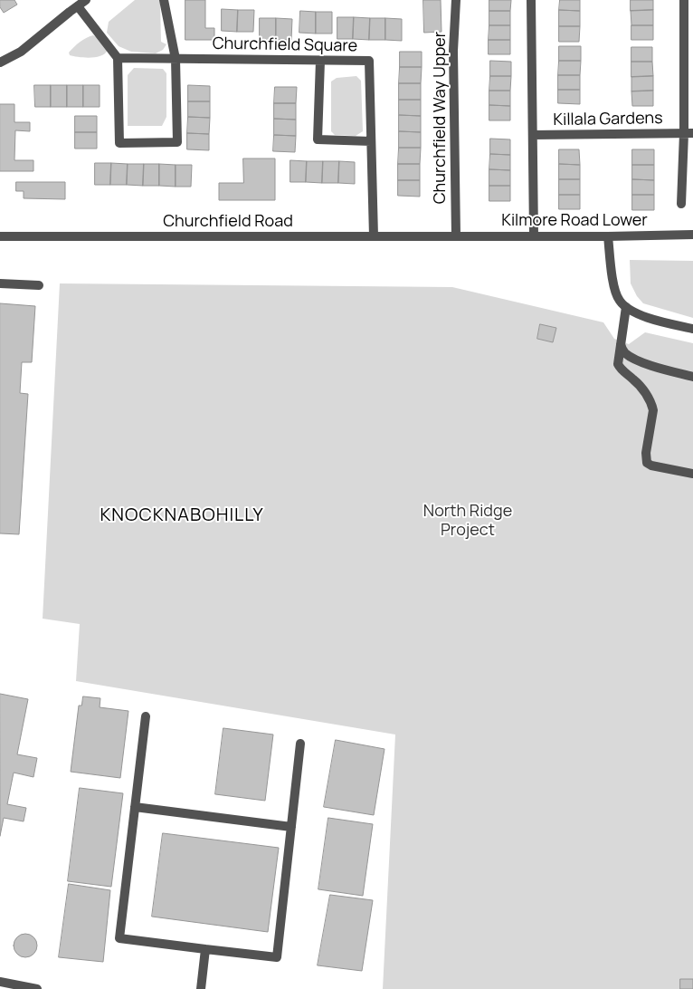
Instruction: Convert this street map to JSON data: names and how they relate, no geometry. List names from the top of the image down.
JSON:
{
  "streets": {
    "street": [
      "Churchfield Square",
      "Churchfield Way Upper",
      "Killala Gardens",
      "Kilmore Road Lower",
      "Churchfield Road"
    ]
  },
  "crossings": [
    ["Churchfield Square", "Churchfield Road"],
    ["Churchfield Way Upper", "Kilmore Road Lower"],
    ["Churchfield Way Upper", "Churchfield Road"],
    ["Killala Gardens", "Kilmore Road Lower"],
    ["Kilmore Road Lower", "Churchfield Road"]
  ],
  "districts": ["KNOCKNABOHILLY"],
  "parks": ["North Ridge Project"]
}
